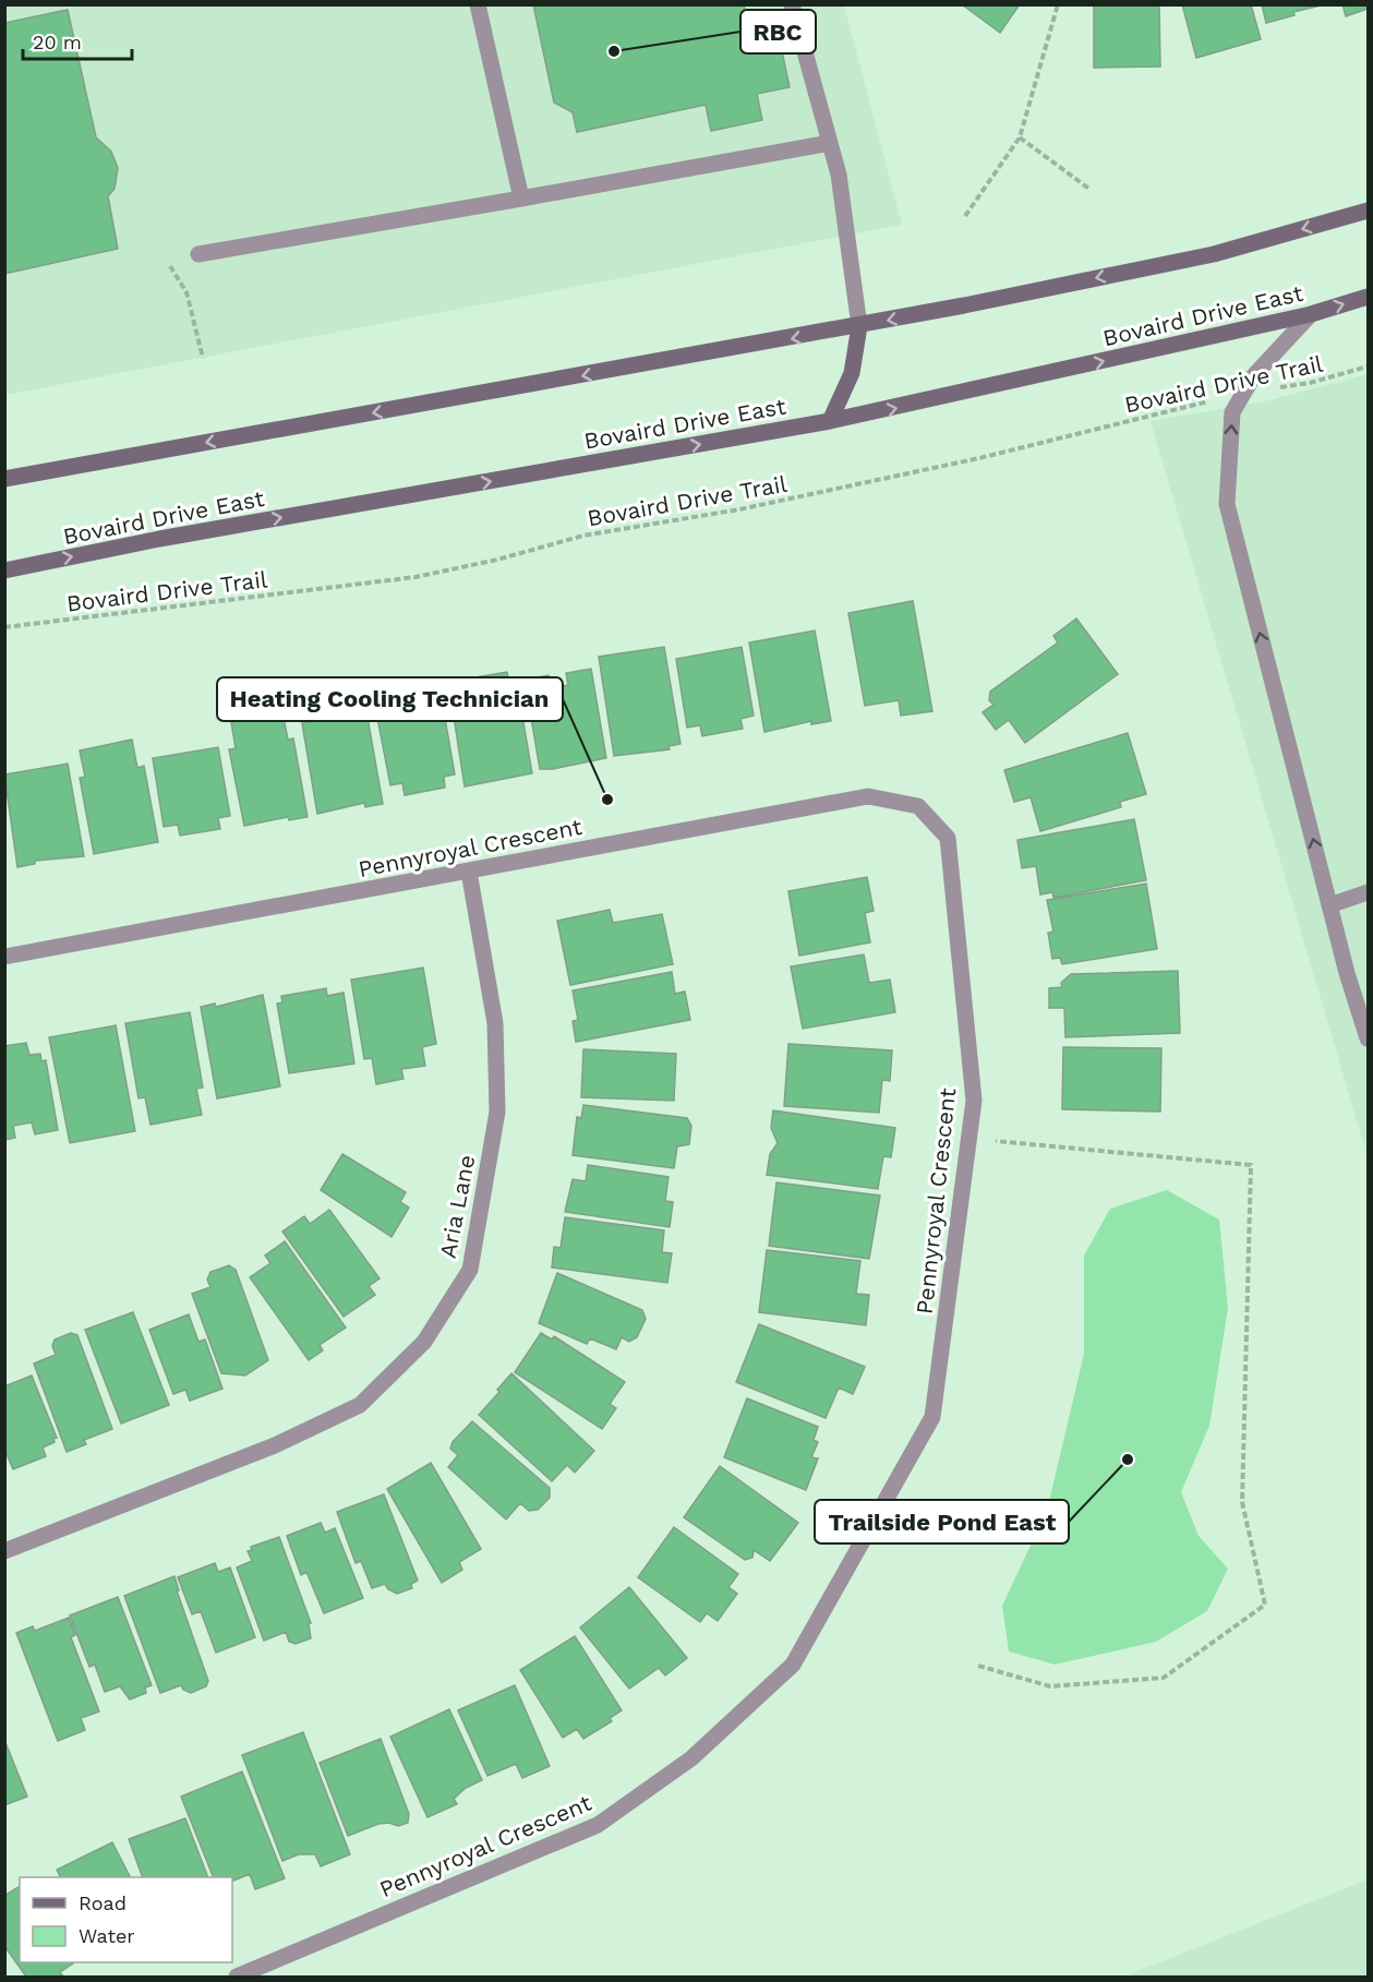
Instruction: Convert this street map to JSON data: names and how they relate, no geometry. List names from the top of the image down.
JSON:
{
  "streets": {
    "main road": ["Bovaird Drive East"],
    "street": ["Pennyroyal Crescent", "Aria Lane"],
    "path": ["Bovaird Drive Trail"]
  },
  "crossings": [
    ["Pennyroyal Crescent", "Aria Lane"]
  ],
  "places": ["RBC", "Heating Cooling Technician", "Trailside Pond East"],
  "legend": ["Road", "Water"],
  "scale_bar": "20 m"
}
